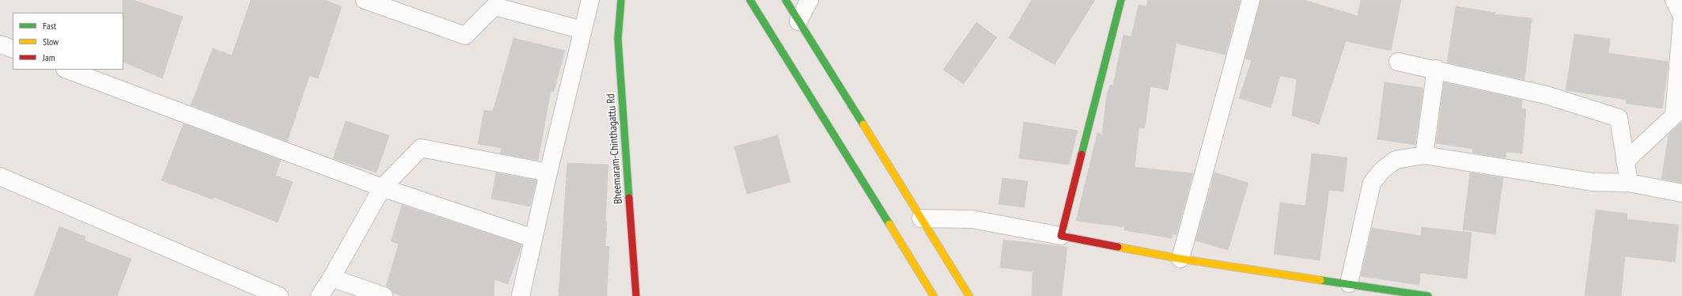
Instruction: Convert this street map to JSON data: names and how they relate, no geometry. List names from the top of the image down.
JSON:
{
  "streets": {
    "main road": ["Bheemaram-Chinthagattu Rd"]
  },
  "legend": ["Fast", "Slow", "Jam"]
}
